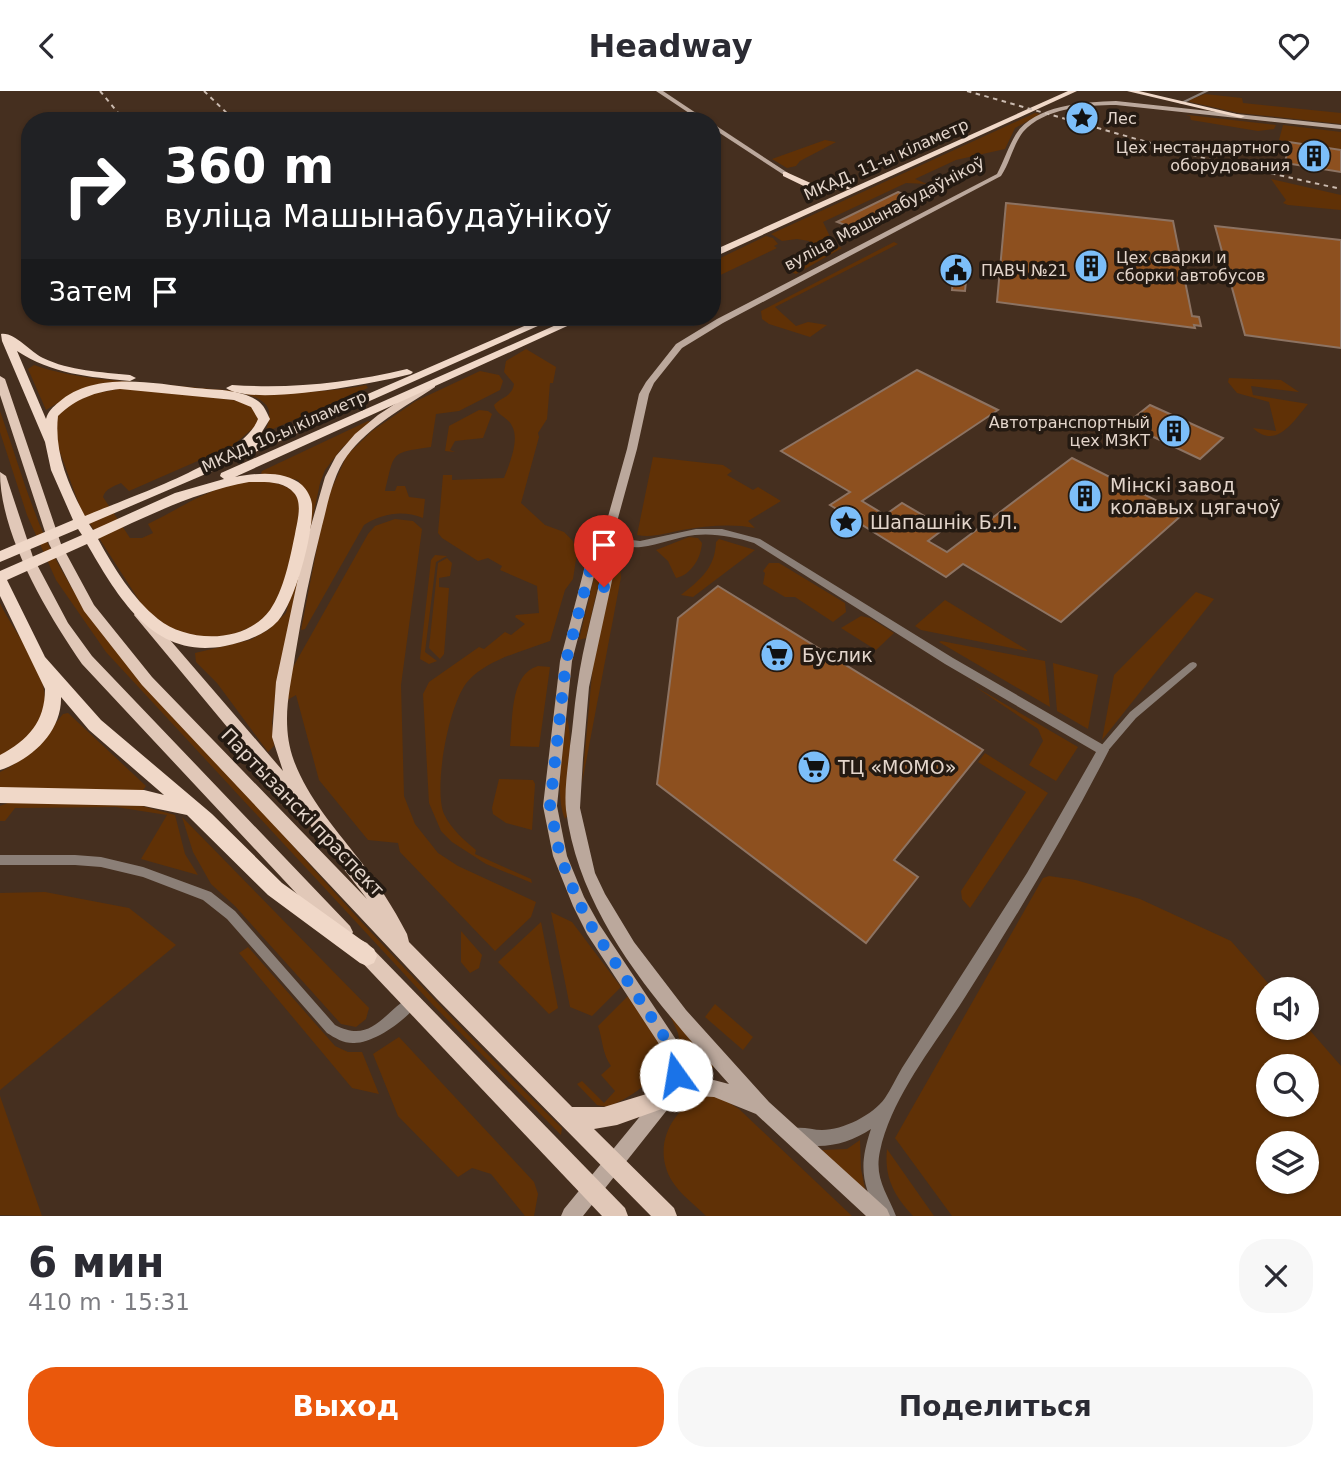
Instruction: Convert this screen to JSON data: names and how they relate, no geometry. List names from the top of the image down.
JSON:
{
  "streets": {
    "highway": ["МКАД, 11-ы кіламетр", "МКАД, 10-ы кіламетр"],
    "main road": ["вуліца Машынабудаўнікоў", "Партызанскі праспект"]
  },
  "places": {
    "place": ["Лес", "Шапашнік Б.Л."],
    "building": [
      "Цех нестандартного оборудования",
      "Цех сварки и сборки автобусов",
      "Автотранспортный цех МЗКТ",
      "Мінскі завод колавых цягачоў"
    ],
    "public building": ["ПАВЧ №21"],
    "supermarket": ["Буслик", "ТЦ «МОМО»"]
  },
  "page": {
    "header": "Headway",
    "turn": ["360 m", "вуліца Машынабудаўнікоў"],
    "then": "Затем",
    "heading": ["6 мин", "410 m · 15:31"],
    "buttons": ["Выход", "Поделиться"]
  }
}
